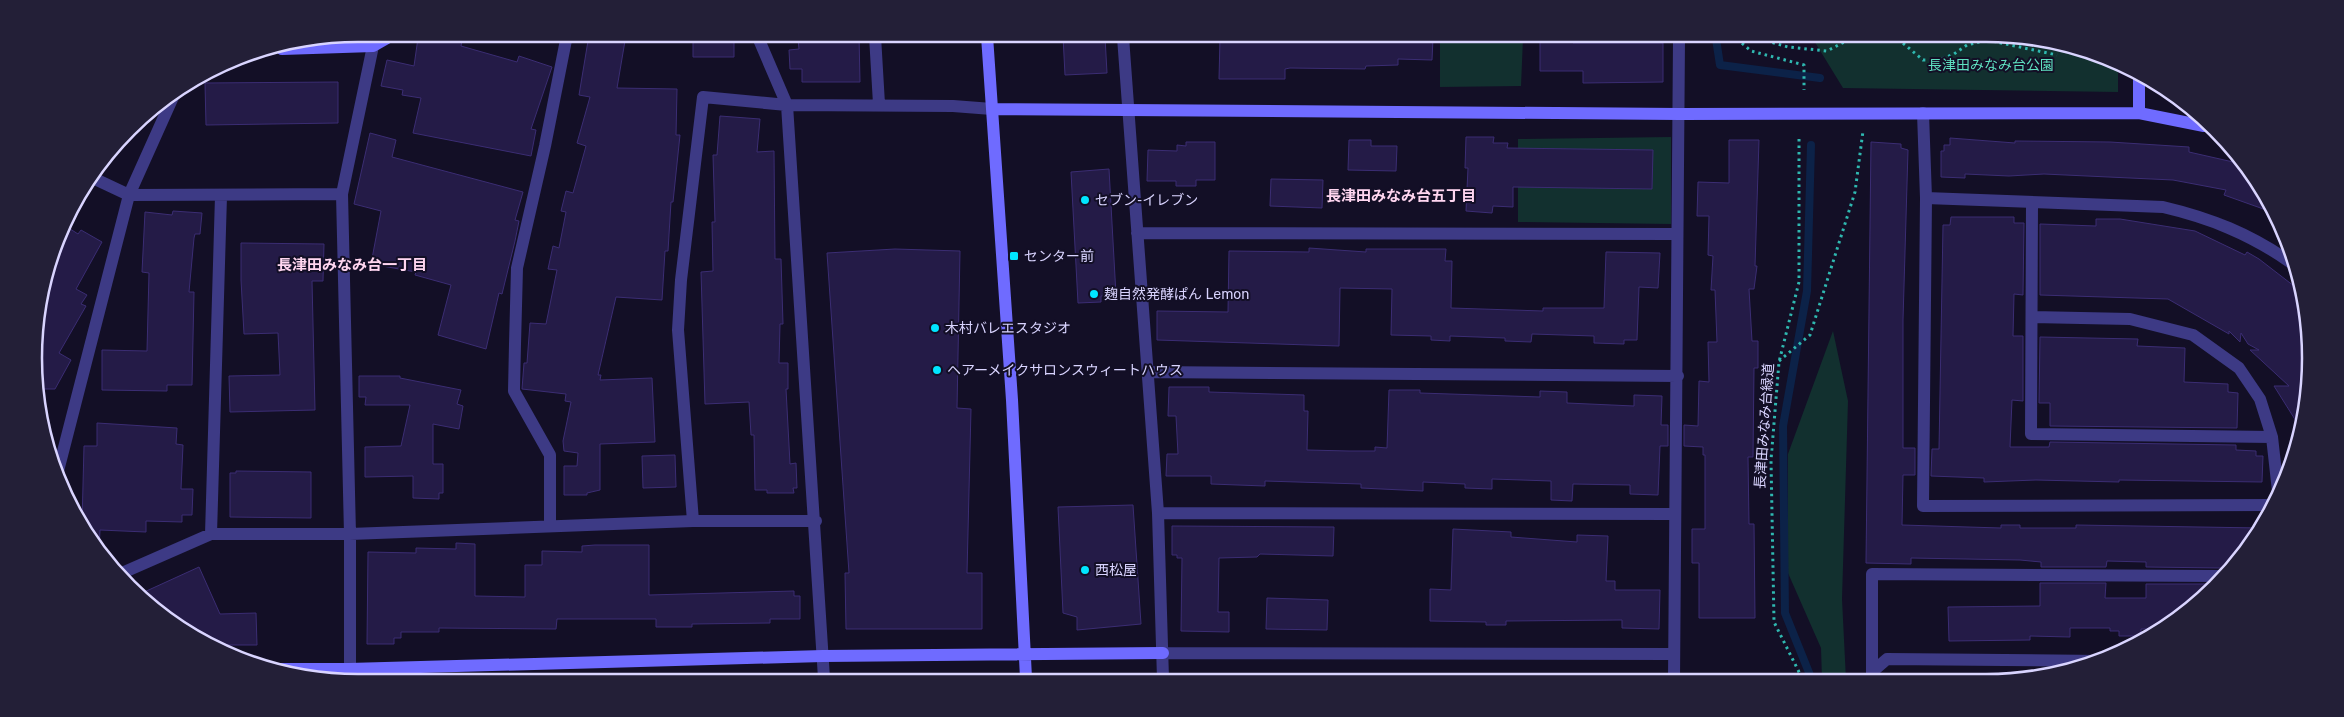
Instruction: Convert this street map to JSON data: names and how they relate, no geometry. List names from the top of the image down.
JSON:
{
  "streets": {
    "path": ["長津田みなみ台緑道"]
  },
  "districts": ["長津田みなみ台五丁目", "長津田みなみ台一丁目"],
  "parks": ["長津田みなみ台公園"],
  "places": {
    "other": [
      "セブン-イレブン",
      "麹自然発酵ぱん Lemon",
      "木村バレエスタジオ",
      "ヘアーメイクサロンスウィートハウス",
      "西松屋"
    ],
    "transit": ["センター前"]
  }
}
